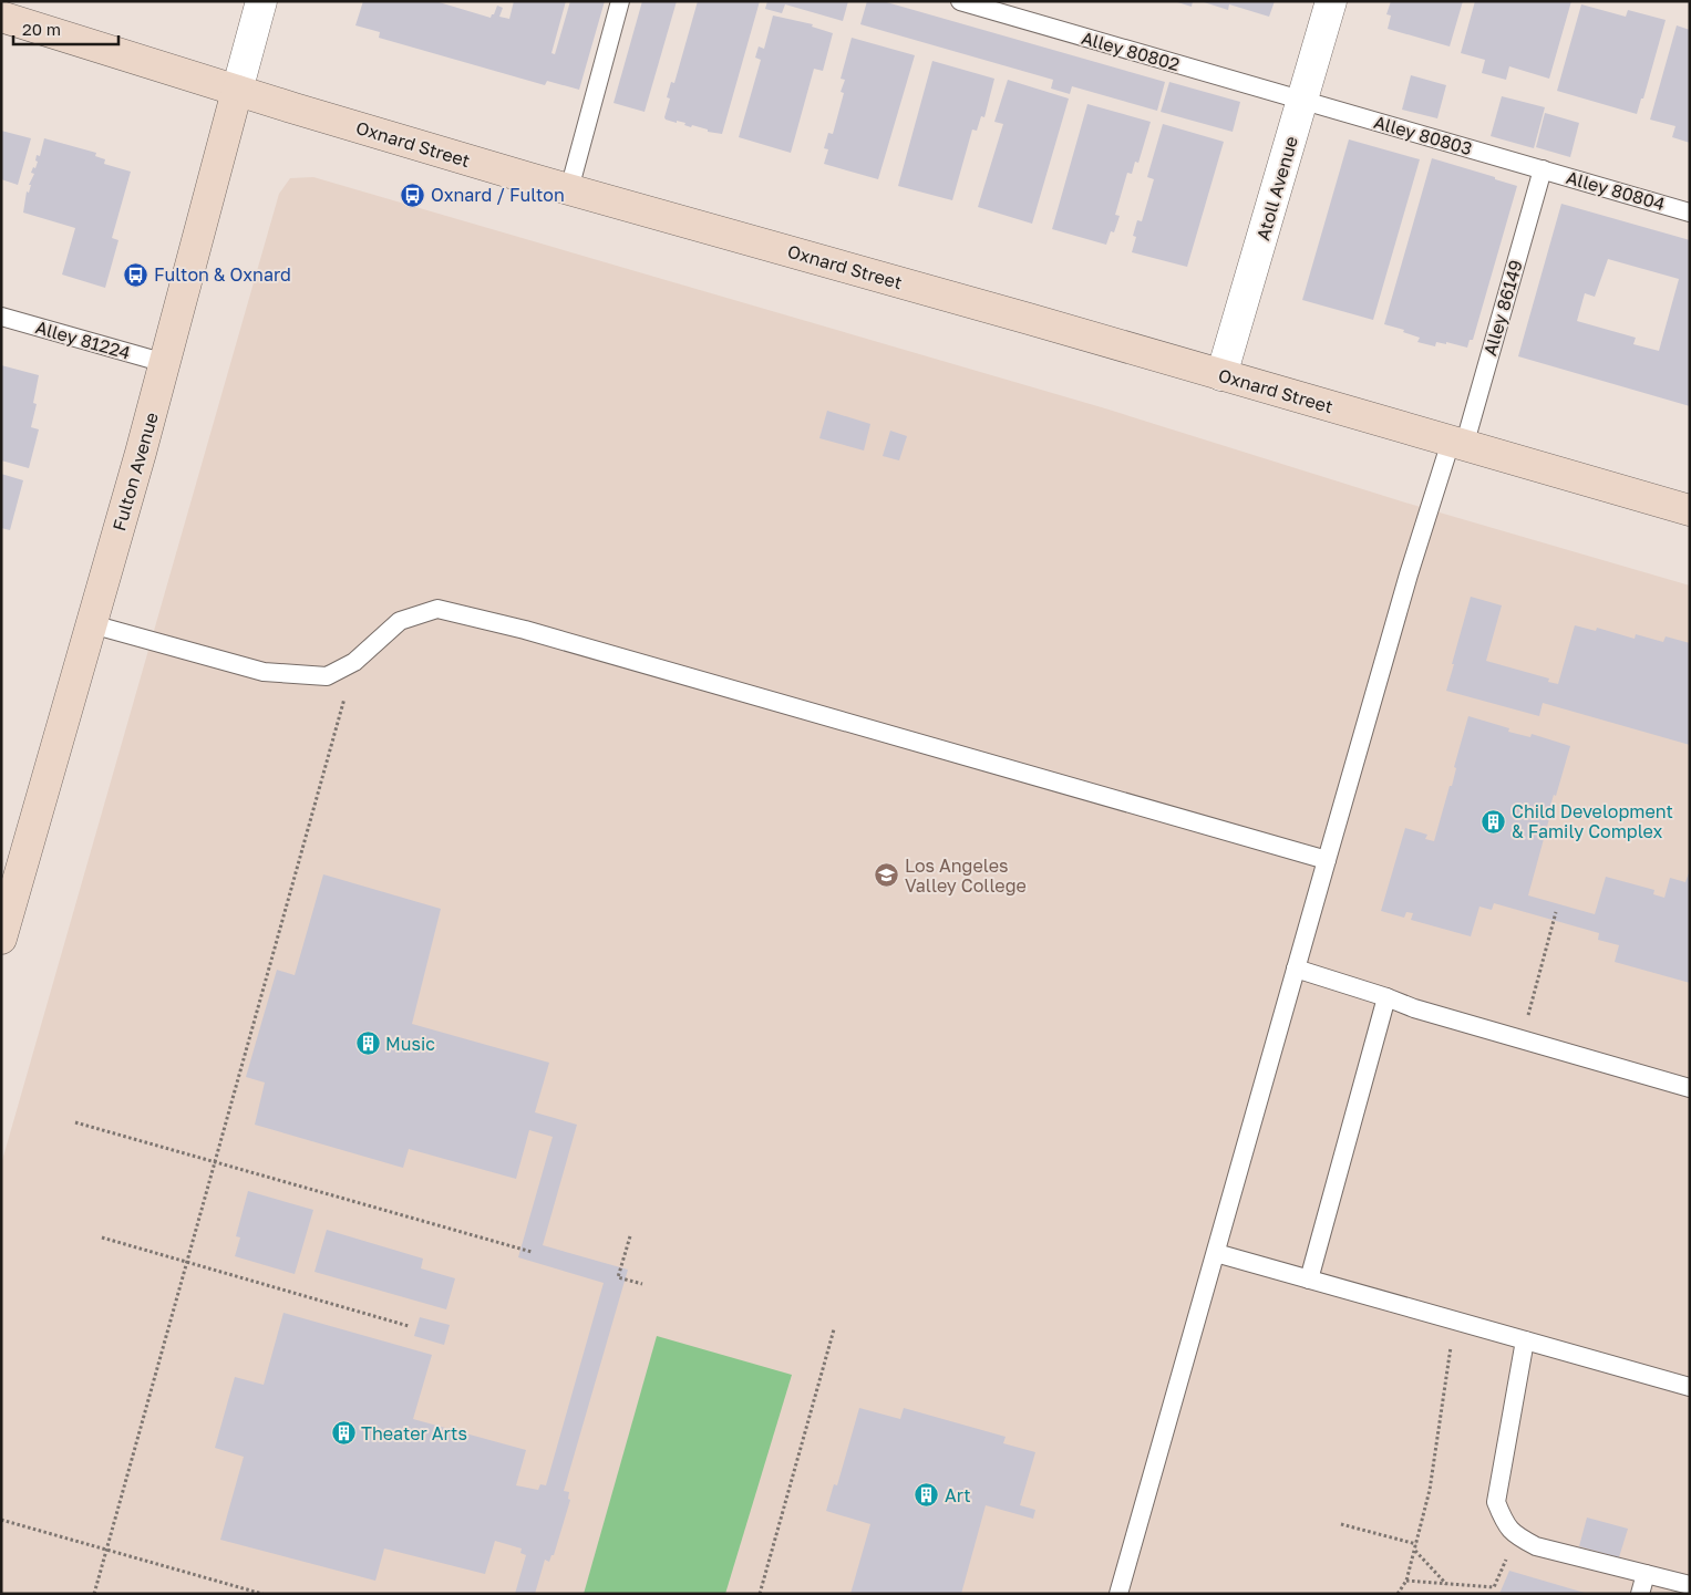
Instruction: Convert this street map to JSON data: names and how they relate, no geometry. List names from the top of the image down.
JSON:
{
  "streets": {
    "main road": ["Oxnard Street", "Fulton Avenue"],
    "street": ["Atoll Avenue"],
    "lane": [
      "Alley 80802",
      "Alley 80803",
      "Alley 80804",
      "Alley 86149",
      "Alley 81224"
    ]
  },
  "crossings": [
    ["Alley 80802", "Alley 80803"],
    ["Alley 80802", "Atoll Avenue"],
    ["Alley 80803", "Atoll Avenue"],
    ["Alley 80803", "Alley 80804"],
    ["Alley 80803", "Alley 86149"],
    ["Oxnard Street", "Atoll Avenue"],
    ["Oxnard Street", "Alley 86149"],
    ["Oxnard Street", "Fulton Avenue"],
    ["Alley 80804", "Alley 86149"],
    ["Alley 81224", "Fulton Avenue"]
  ],
  "places": {
    "bus stop": ["Oxnard / Fulton", "Fulton & Oxnard"],
    "building": [
      "Child Development & Family Complex",
      "Music",
      "Theater Arts",
      "Art"
    ],
    "school or university": ["Los Angeles Valley College"]
  },
  "scale_bar": "20 m"
}
